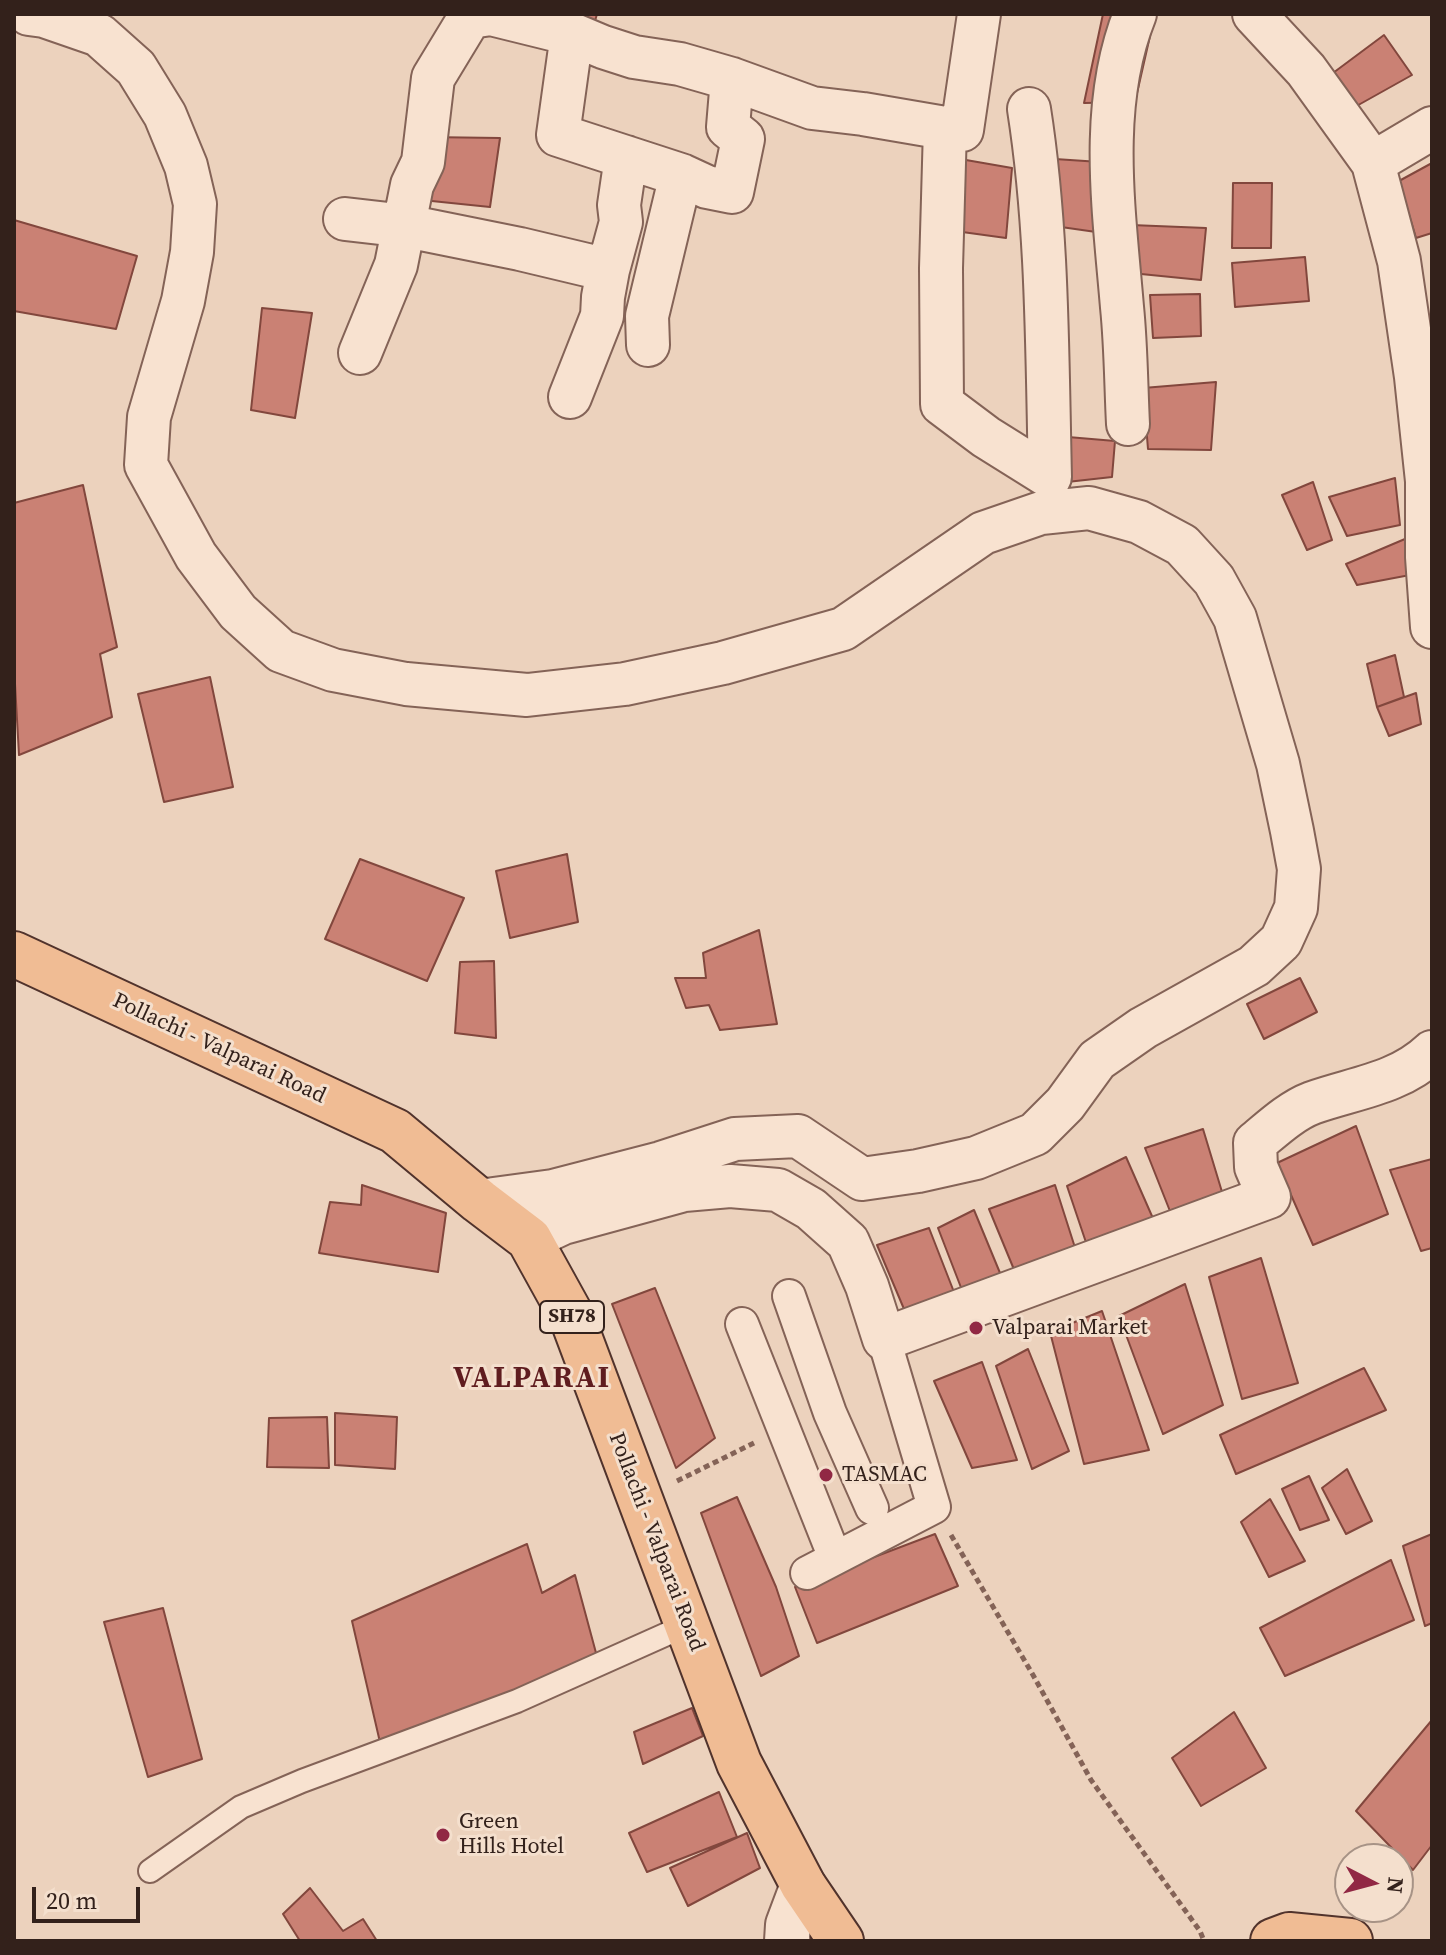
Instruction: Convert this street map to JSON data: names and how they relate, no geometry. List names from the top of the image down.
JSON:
{
  "streets": {
    "main road": ["Pollachi - Valparai Road", "SH78"]
  },
  "districts": ["VALPARAI"],
  "places": ["Valparai Market", "TASMAC", "Green Hills Hotel"],
  "scale_bar": "20 m",
  "north": "right"
}
